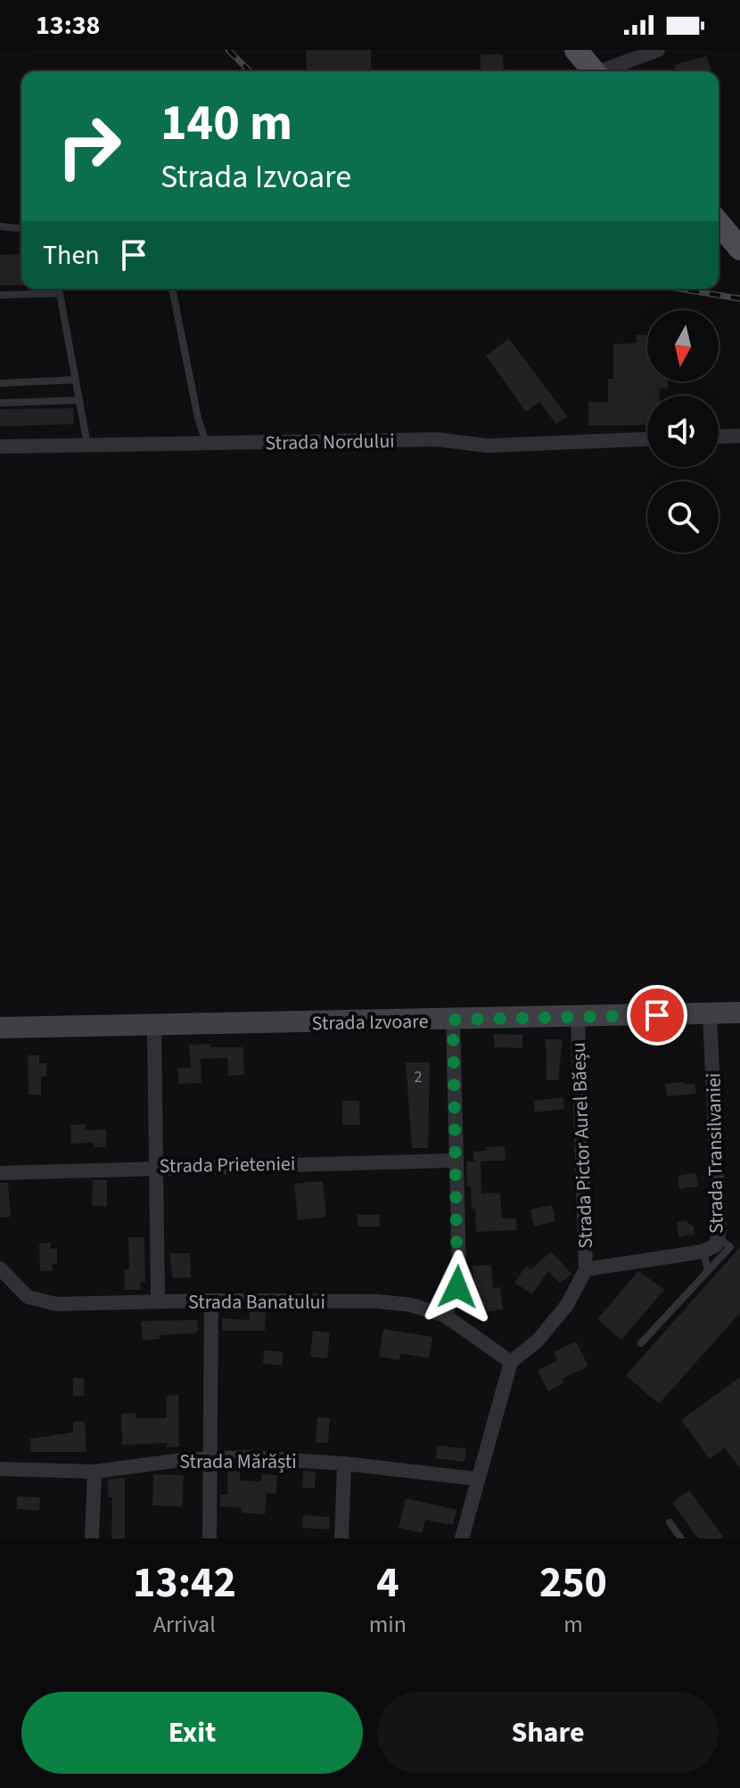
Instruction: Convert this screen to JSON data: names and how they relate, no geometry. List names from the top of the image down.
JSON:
{
  "streets": {
    "main road": ["Strada Izvoare"],
    "street": [
      "Strada Nordului",
      "Strada Pictor Aurel Băeșu",
      "Strada Transilvaniei",
      "Strada Prieteniei",
      "Strada Banatului",
      "Strada Mărăști"
    ]
  },
  "crossings": [
    ["Strada Izvoare", "Strada Pictor Aurel Băeșu"],
    ["Strada Izvoare", "Strada Transilvaniei"],
    ["Strada Pictor Aurel Băeșu", "Strada Transilvaniei"],
    ["Strada Pictor Aurel Băeșu", "Strada Banatului"]
  ],
  "house_numbers": ["2"],
  "north": "bottom",
  "page": {
    "status": "13:38",
    "turn": ["140 m", "Strada Izvoare"],
    "then": "Then",
    "eta": [
      "13:42",
      "Arrival",
      "4",
      "min",
      "250",
      "m"
    ],
    "buttons": ["Exit", "Share"]
  }
}
